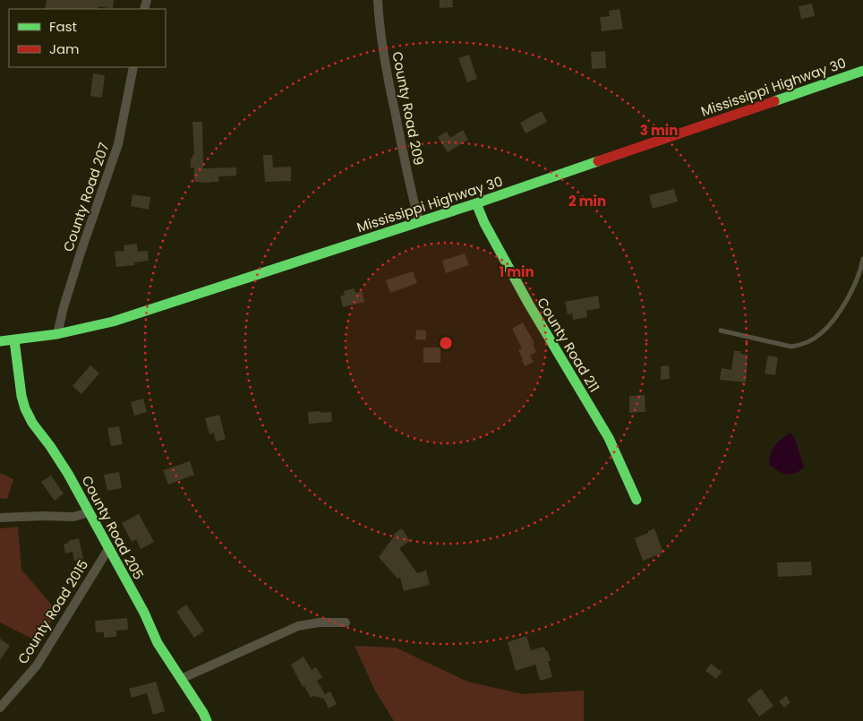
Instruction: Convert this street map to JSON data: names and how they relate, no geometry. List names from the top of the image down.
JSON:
{
  "streets": {
    "main road": ["Mississippi Highway 30", "County Road 211", "County Road 205"],
    "street": ["County Road 209", "County Road 207", "County Road 2015"]
  },
  "crossings": [
    ["Mississippi Highway 30", "County Road 209"],
    ["Mississippi Highway 30", "County Road 207"],
    ["Mississippi Highway 30", "County Road 211"],
    ["Mississippi Highway 30", "County Road 205"],
    ["County Road 205", "County Road 2015"]
  ],
  "legend": ["Fast", "Jam"],
  "rings": ["3 min", "2 min", "1 min"]
}
